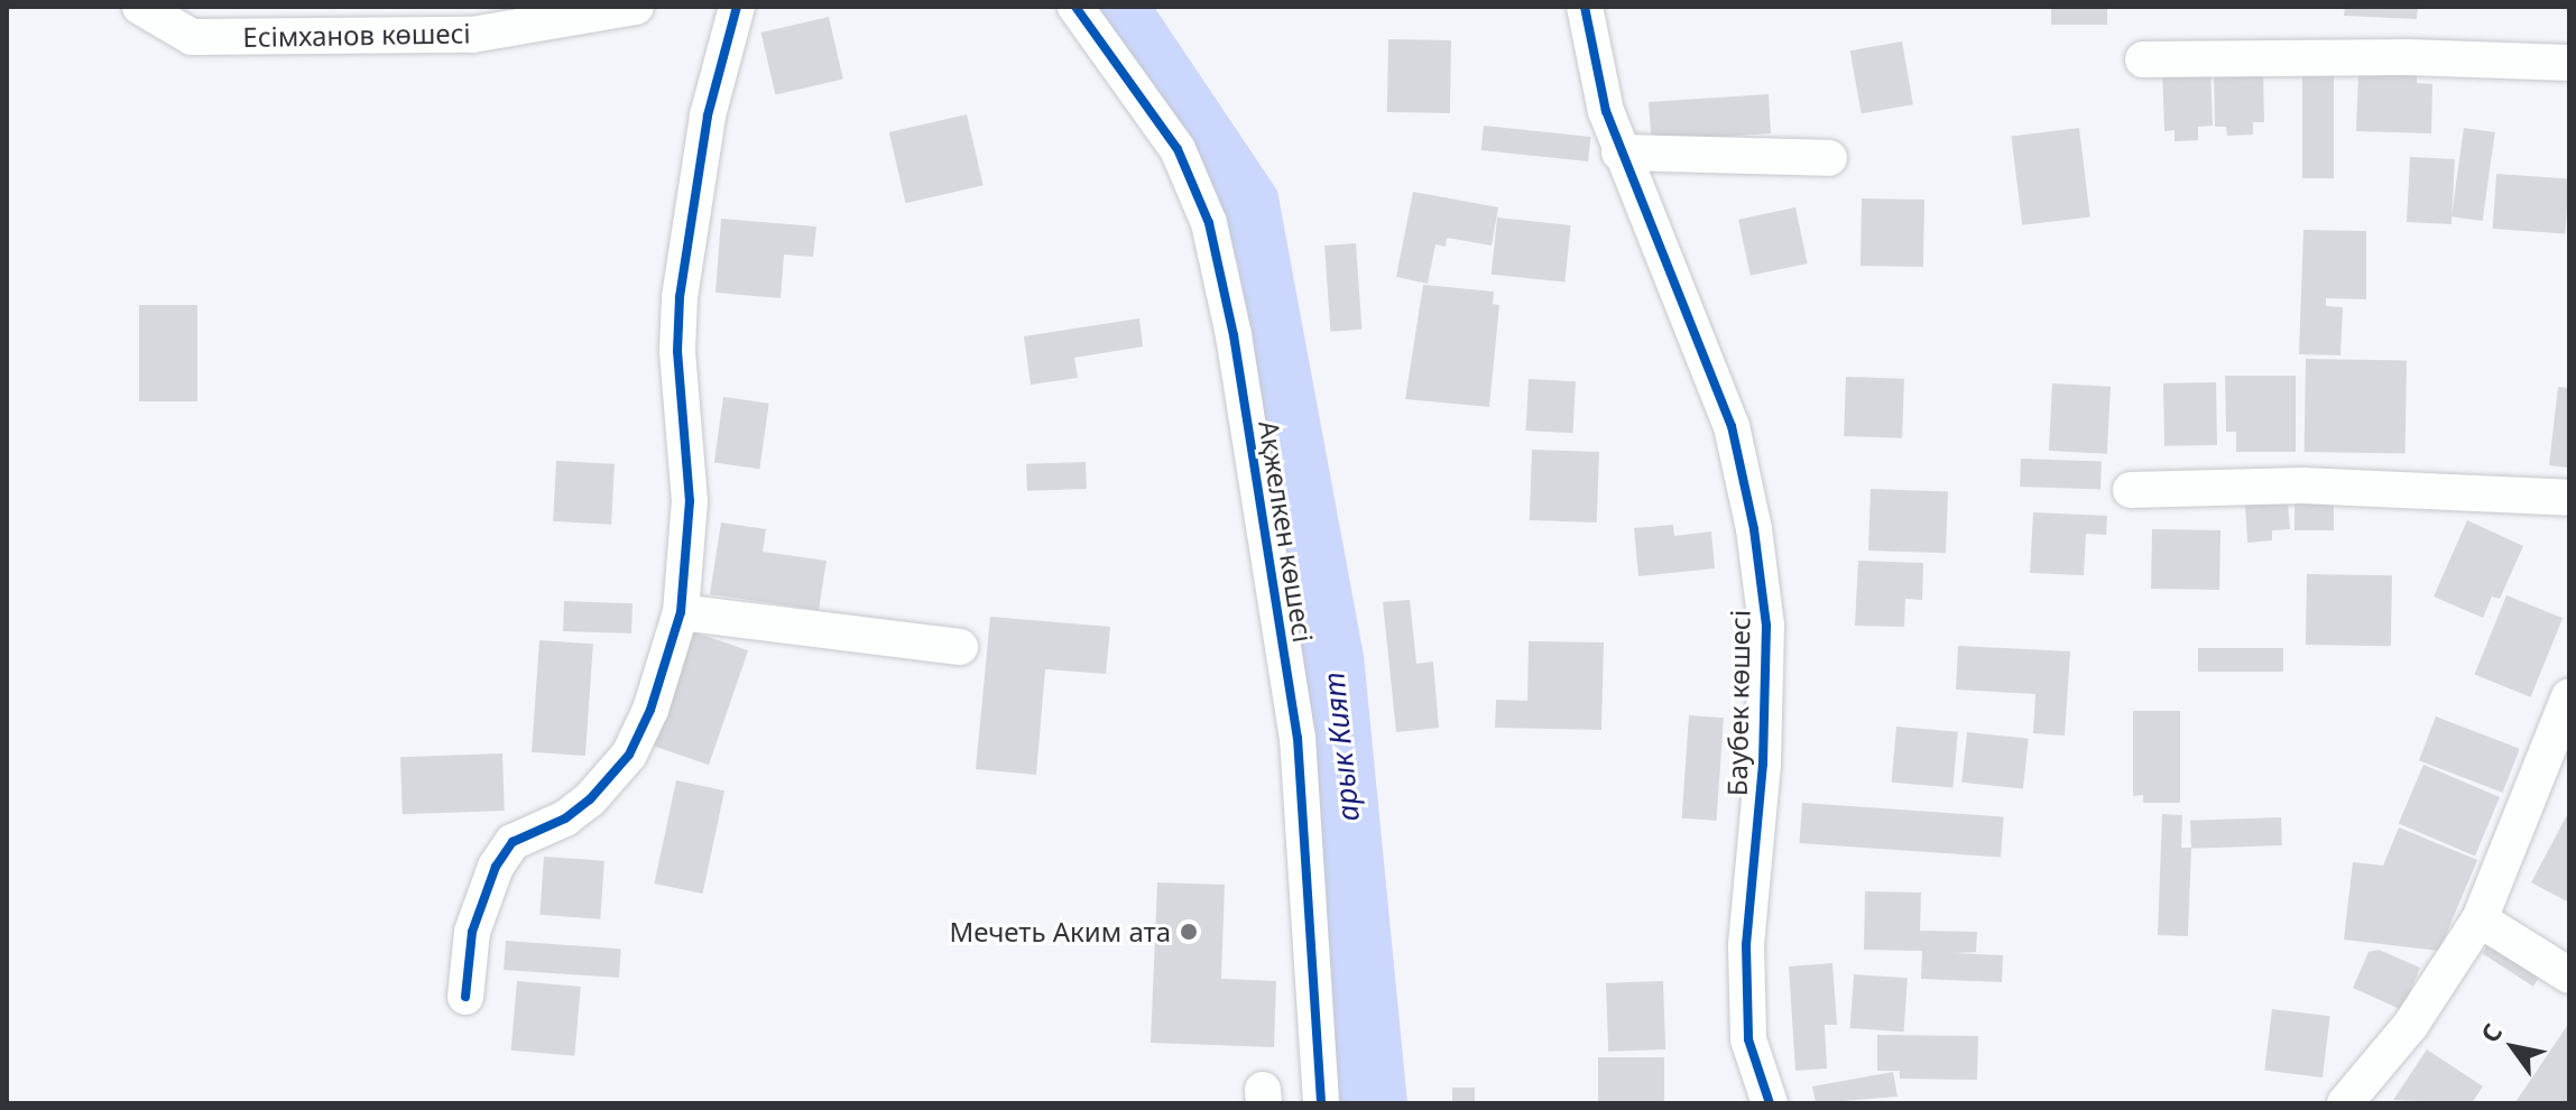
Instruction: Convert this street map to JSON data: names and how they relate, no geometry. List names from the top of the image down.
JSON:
{
  "streets": {
    "street": ["Есімханов көшесі", "Ақжелкен көшесі", "Баубек көшесі"]
  },
  "water": ["арык Кият"],
  "places": ["Мечеть Аким ата"],
  "north": "top left"
}
